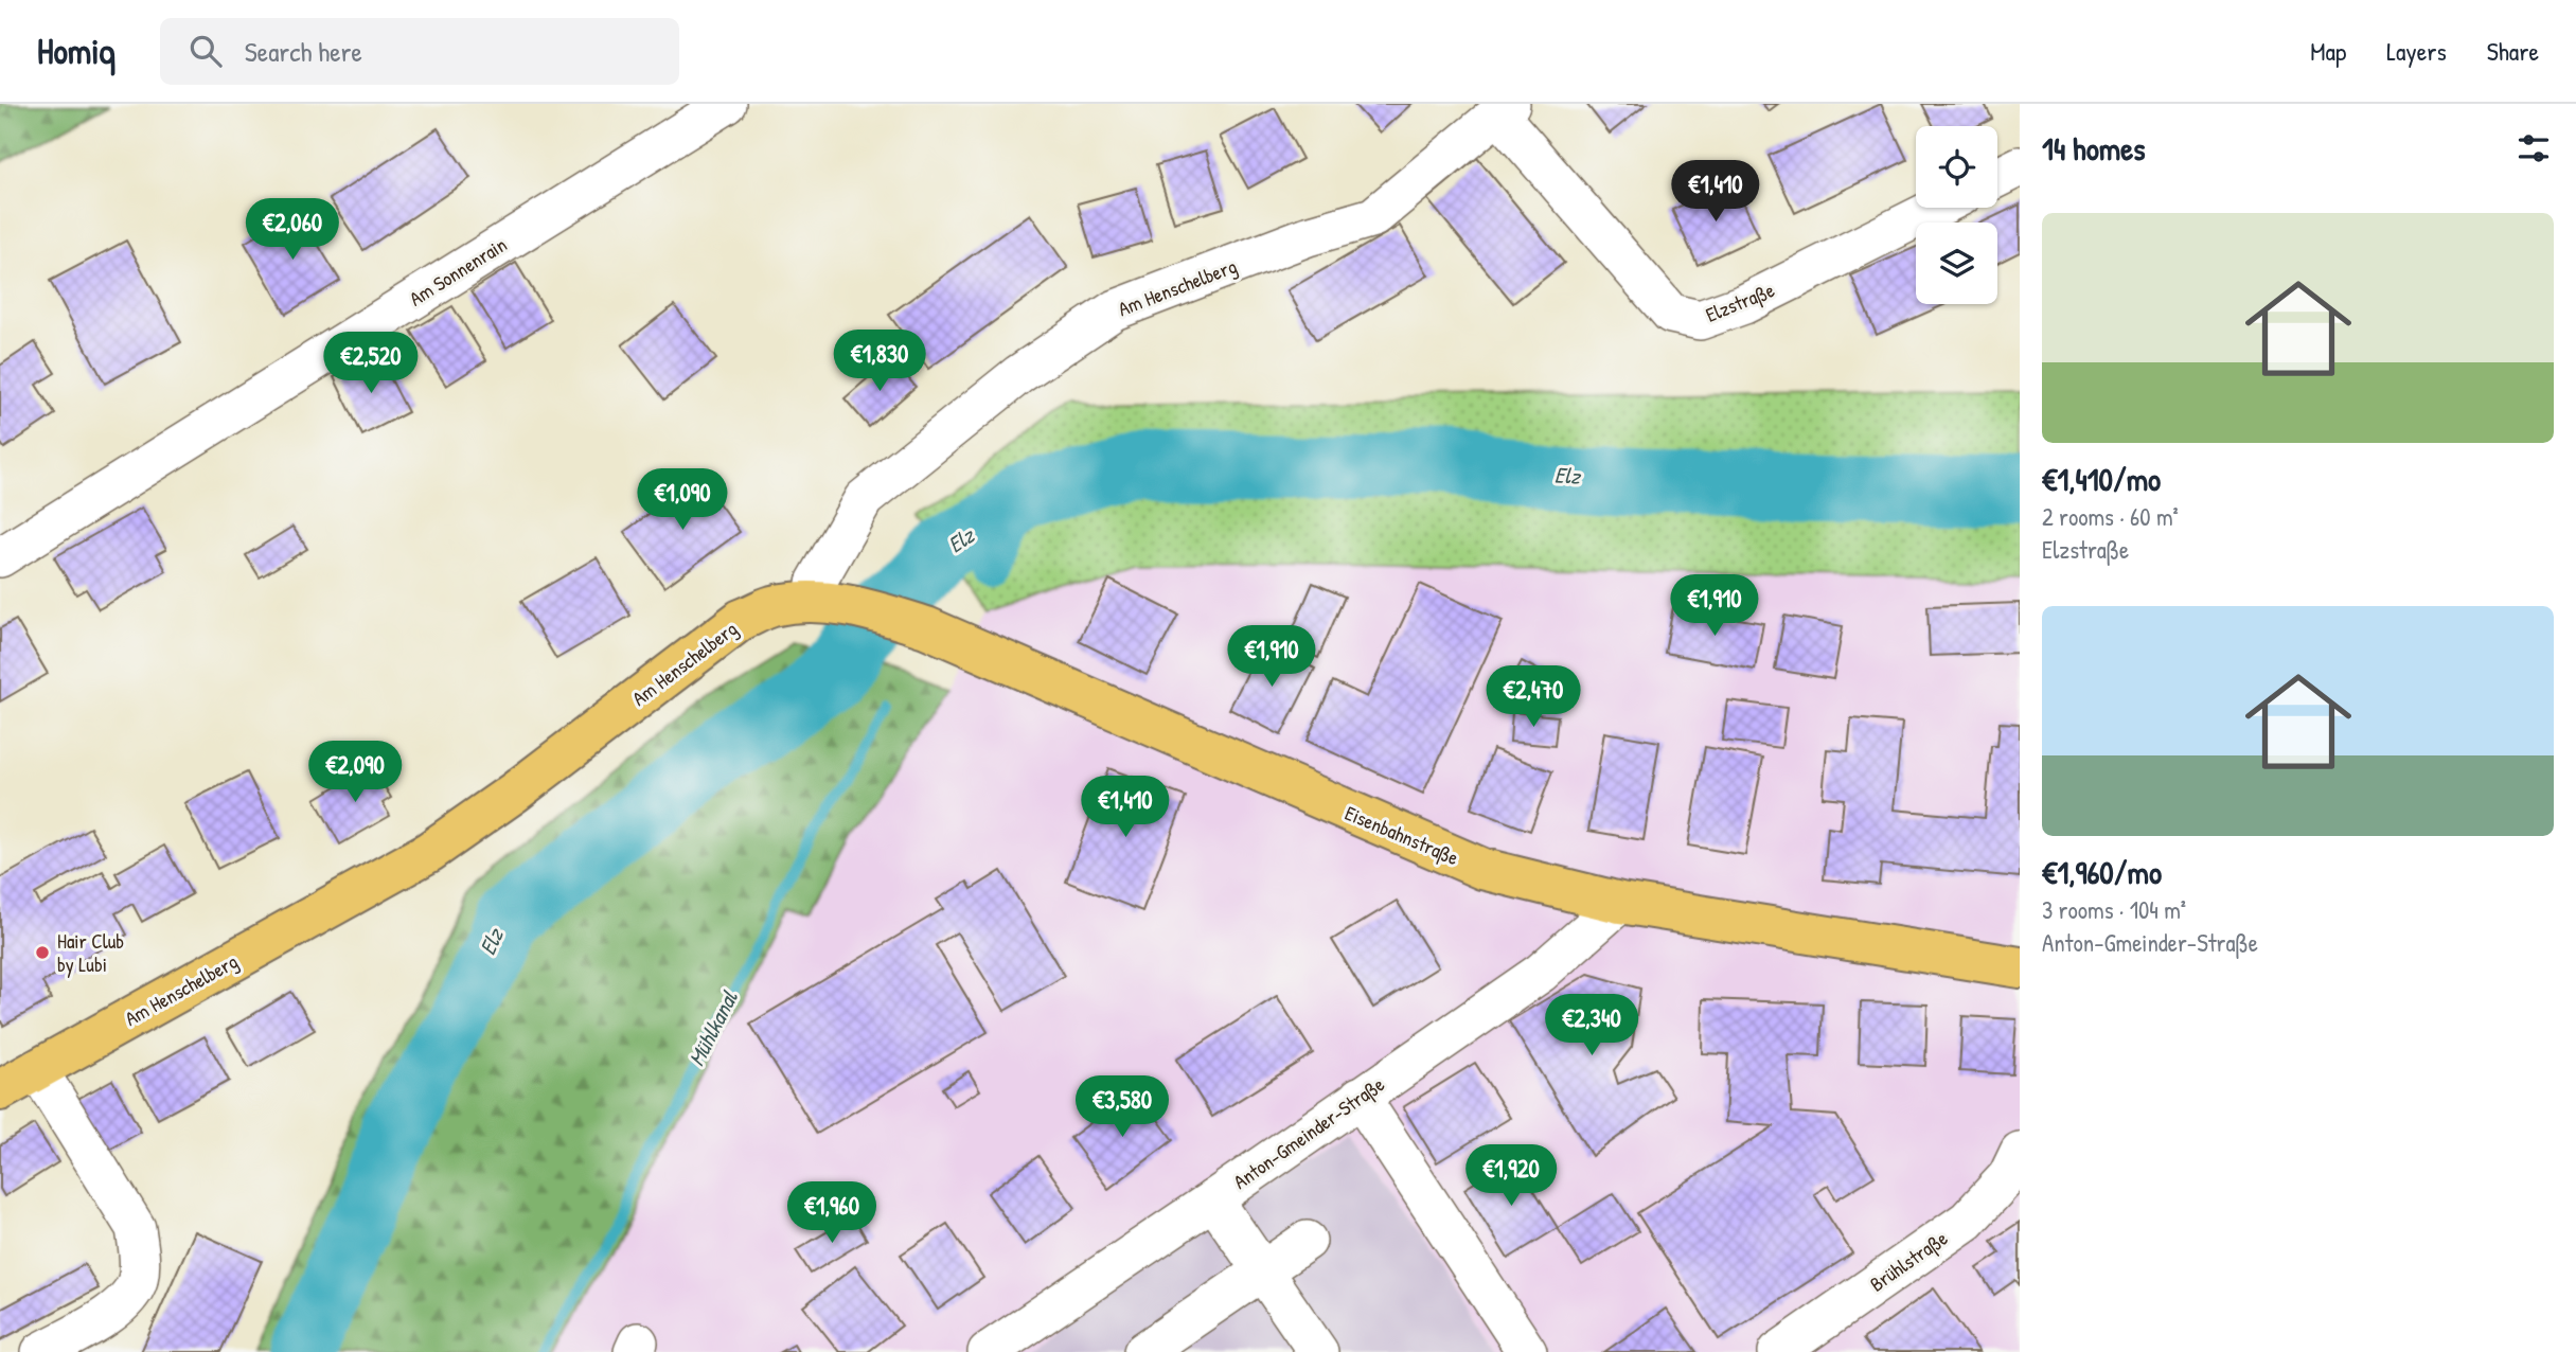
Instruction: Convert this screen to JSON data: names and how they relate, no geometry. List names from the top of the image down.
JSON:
{
  "streets": {
    "main road": ["Am Henschelberg", "Eisenbahnstraße"],
    "street": [
      "Am Sonnenrain",
      "Elzstraße",
      "Anton-Gmeinder-Straße",
      "Brühlstraße"
    ]
  },
  "crossings": [
    ["Am Henschelberg", "Elzstraße"],
    ["Am Henschelberg", "Eisenbahnstraße"],
    ["Eisenbahnstraße", "Anton-Gmeinder-Straße"]
  ],
  "water": ["Elz", "Mühlkanal"],
  "places": ["Hair Club by Lubi"],
  "page": {
    "header": "Homiq",
    "search": "Search here",
    "nav": ["Map", "Layers", "Share"],
    "heading": "14 homes",
    "price": [
      "€1,410",
      "€2,060",
      "€1,830",
      "€2,520",
      "€1,090",
      "€1,910",
      "€1,910",
      "€2,470",
      "€2,090",
      "€1,410",
      "€2,340",
      "€3,580",
      "€1,920",
      "€1,960"
    ],
    "list": [
      {
        "name": "€1,410/mo",
        "note": "2 rooms · 60 m² · Elzstraße"
      },
      {
        "name": "€1,960/mo",
        "note": "3 rooms · 104 m² · Anton-Gmeinder-Straße"
      }
    ]
  }
}
